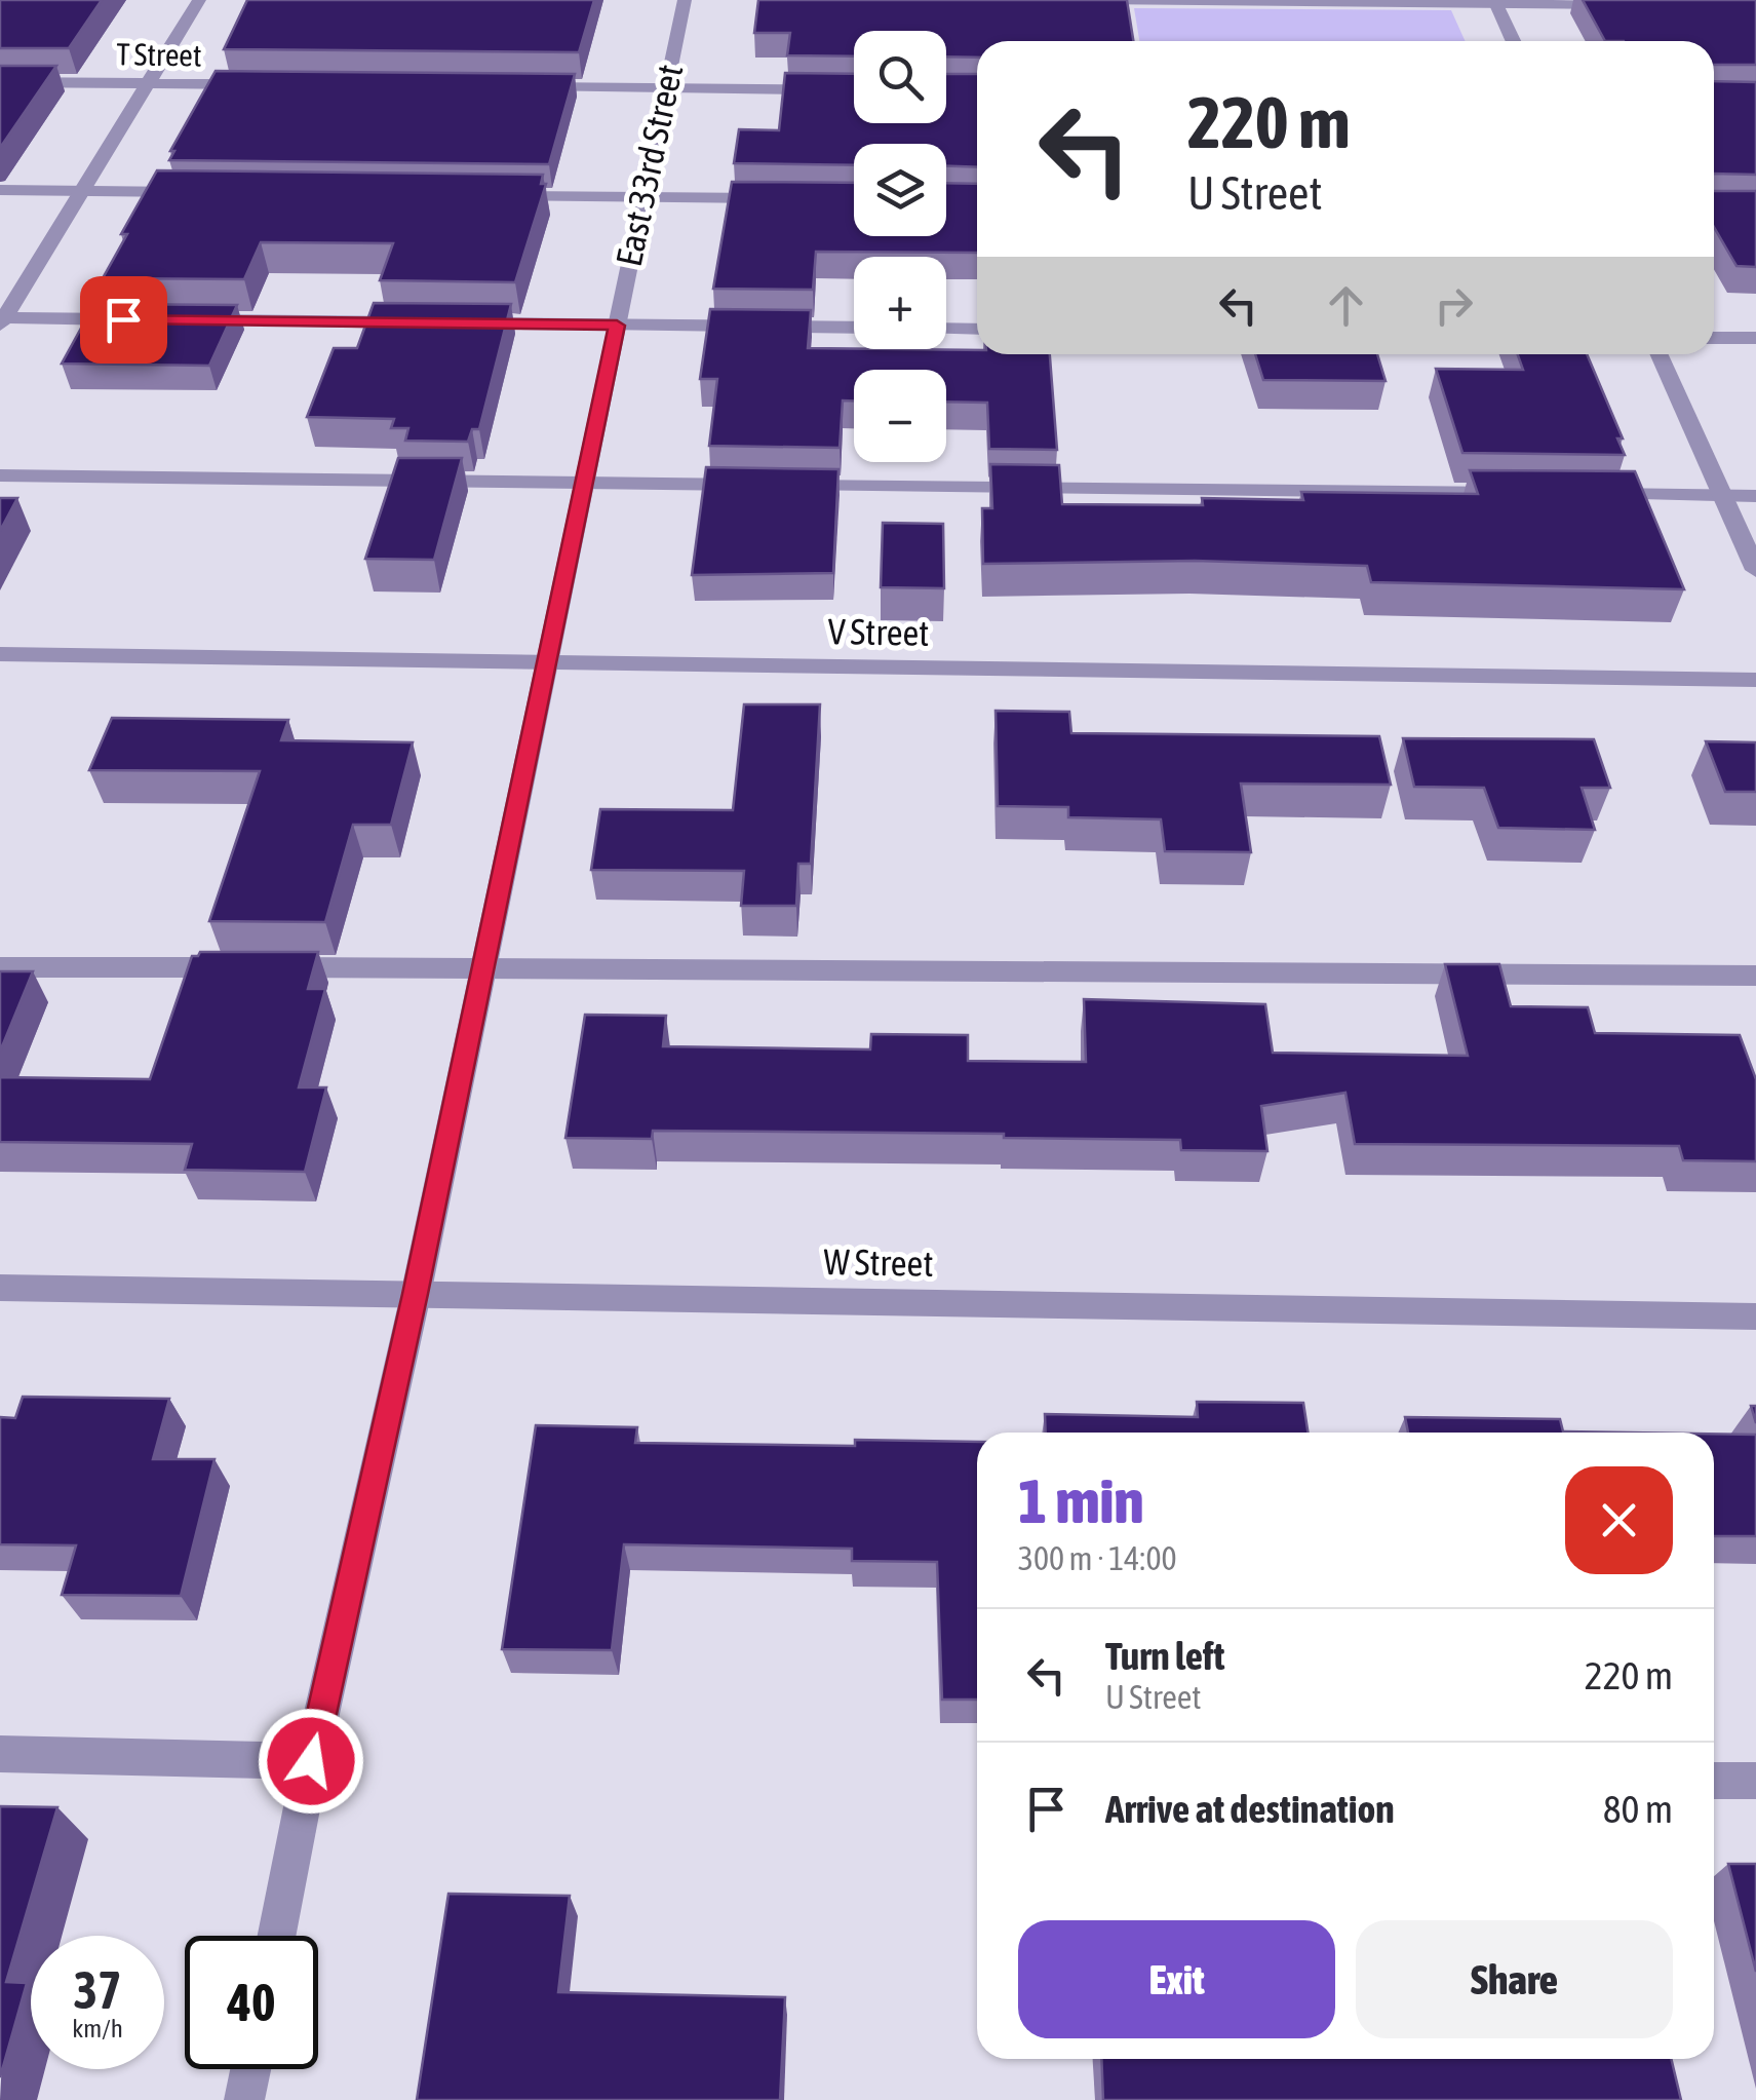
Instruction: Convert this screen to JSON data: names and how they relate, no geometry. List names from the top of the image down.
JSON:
{
  "streets": {
    "street": [
      "T Street",
      "East 33rd Street",
      "V Street",
      "W Street"
    ]
  },
  "crossings": [
    ["East 33rd Street", "V Street"],
    ["East 33rd Street", "W Street"]
  ],
  "page": {
    "map_buttons": ["+", "−"],
    "turn": ["220 m", "U Street"],
    "heading": ["1 min", "300 m · 14:00"],
    "list": [
      {
        "name": "Turn left",
        "note": "U Street",
        "value": "220 m"
      },
      {
        "name": "Arrive at destination",
        "value": "80 m"
      }
    ],
    "buttons": ["Exit", "Share"],
    "speed": "37 km/h",
    "limit": "40"
  }
}
